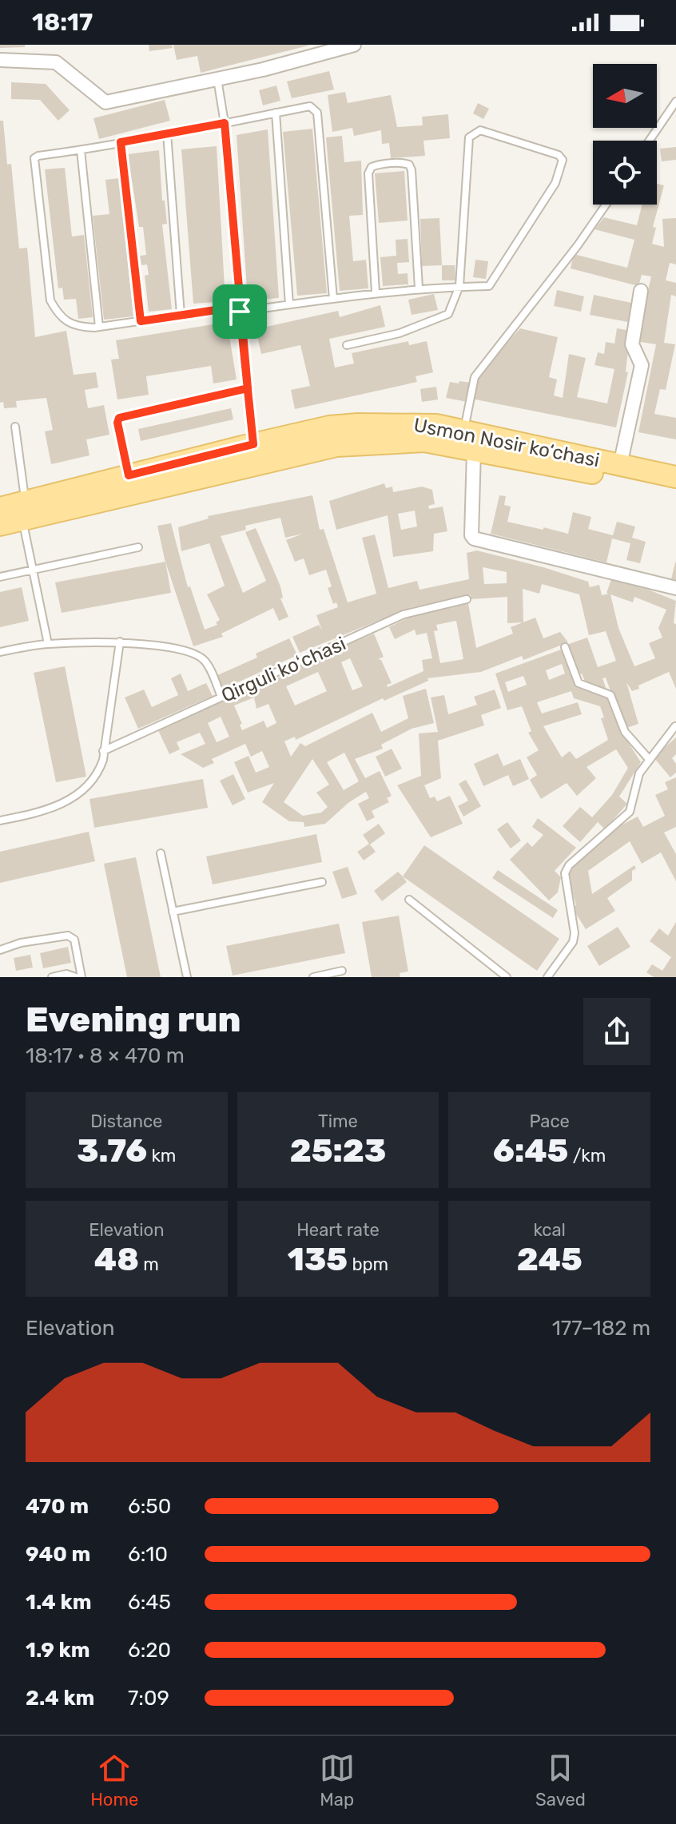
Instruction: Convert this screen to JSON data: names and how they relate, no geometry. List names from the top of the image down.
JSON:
{
  "streets": {
    "main road": ["Usmon Nosir ko‘chasi"],
    "lane": ["Qirguli koʻchasi"]
  },
  "north": "left",
  "page": {
    "status": "18:17",
    "heading": ["Evening run", "18:17 · 8 × 470 m"],
    "stats": [
      ["Distance", "3.76 km"],
      ["Time", "25:23"],
      ["Pace", "6:45 /km"],
      ["Elevation", "48 m"],
      ["Heart rate", "135 bpm"],
      ["kcal", "245"]
    ],
    "chart": ["Elevation", "177–182 m"],
    "list": [
      {
        "name": "470 m",
        "note": "6:50"
      },
      {
        "name": "940 m",
        "note": "6:10"
      },
      {
        "name": "1.4 km",
        "note": "6:45"
      },
      {
        "name": "1.9 km",
        "note": "6:20"
      },
      {
        "name": "2.4 km",
        "note": "7:09"
      }
    ],
    "tabs": ["Home", "Map", "Saved"]
  }
}
